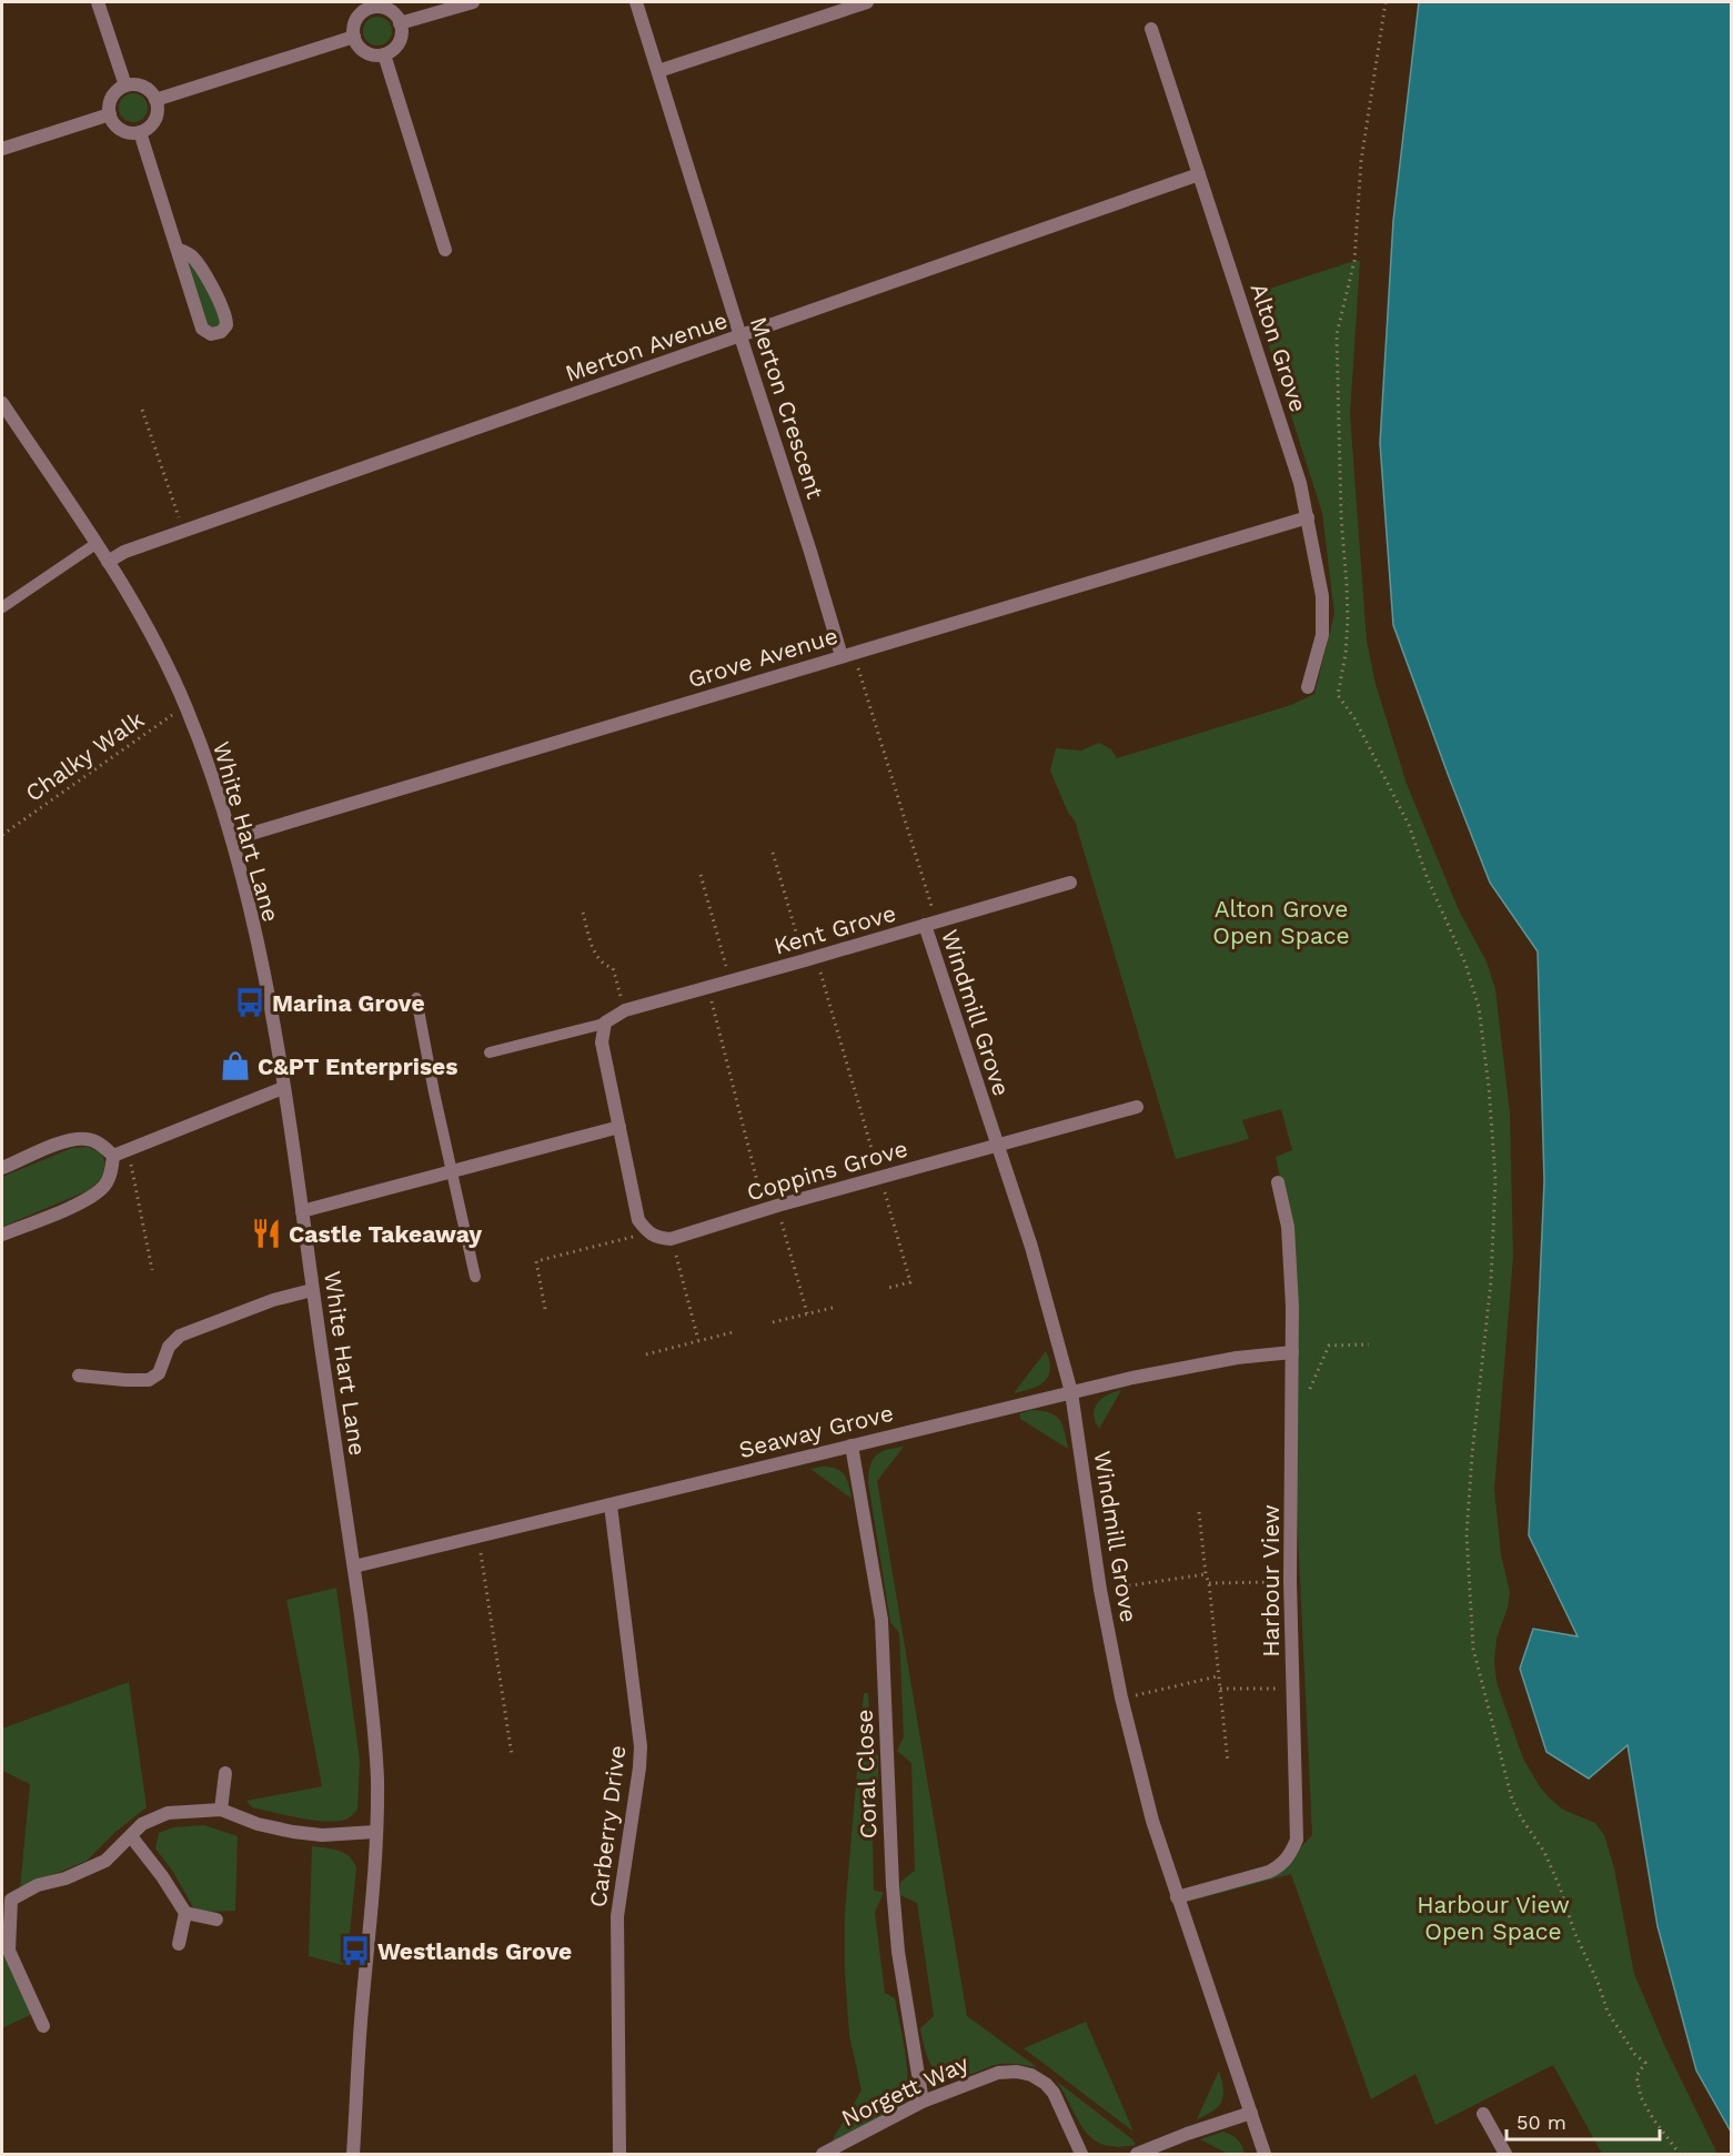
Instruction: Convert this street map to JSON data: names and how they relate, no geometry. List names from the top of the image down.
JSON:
{
  "streets": {
    "street": [
      "Merton Avenue",
      "Alton Grove",
      "Merton Crescent",
      "Grove Avenue",
      "White Hart Lane",
      "Kent Grove",
      "Windmill Grove",
      "Coppins Grove",
      "Seaway Grove",
      "Harbour View",
      "Coral Close",
      "Carberry Drive",
      "Norgett Way"
    ],
    "path": ["Chalky Walk"]
  },
  "crossings": [
    ["Merton Avenue", "Alton Grove"],
    ["Merton Avenue", "Merton Crescent"],
    ["Merton Avenue", "White Hart Lane"],
    ["Alton Grove", "Grove Avenue"],
    ["Merton Crescent", "Grove Avenue"],
    ["Grove Avenue", "White Hart Lane"],
    ["Chalky Walk", "White Hart Lane"],
    ["White Hart Lane", "Seaway Grove"],
    ["Kent Grove", "Windmill Grove"],
    ["Windmill Grove", "Coppins Grove"],
    ["Windmill Grove", "Seaway Grove"],
    ["Windmill Grove", "Harbour View"],
    ["Seaway Grove", "Harbour View"],
    ["Seaway Grove", "Coral Close"],
    ["Seaway Grove", "Carberry Drive"],
    ["Coral Close", "Norgett Way"]
  ],
  "parks": ["Alton Grove Open Space", "Harbour View Open Space"],
  "places": {
    "bus stop": ["Marina Grove", "Westlands Grove"],
    "shop": ["C&PT Enterprises"],
    "restaurant": ["Castle Takeaway"]
  },
  "scale_bar": "50 m"
}
